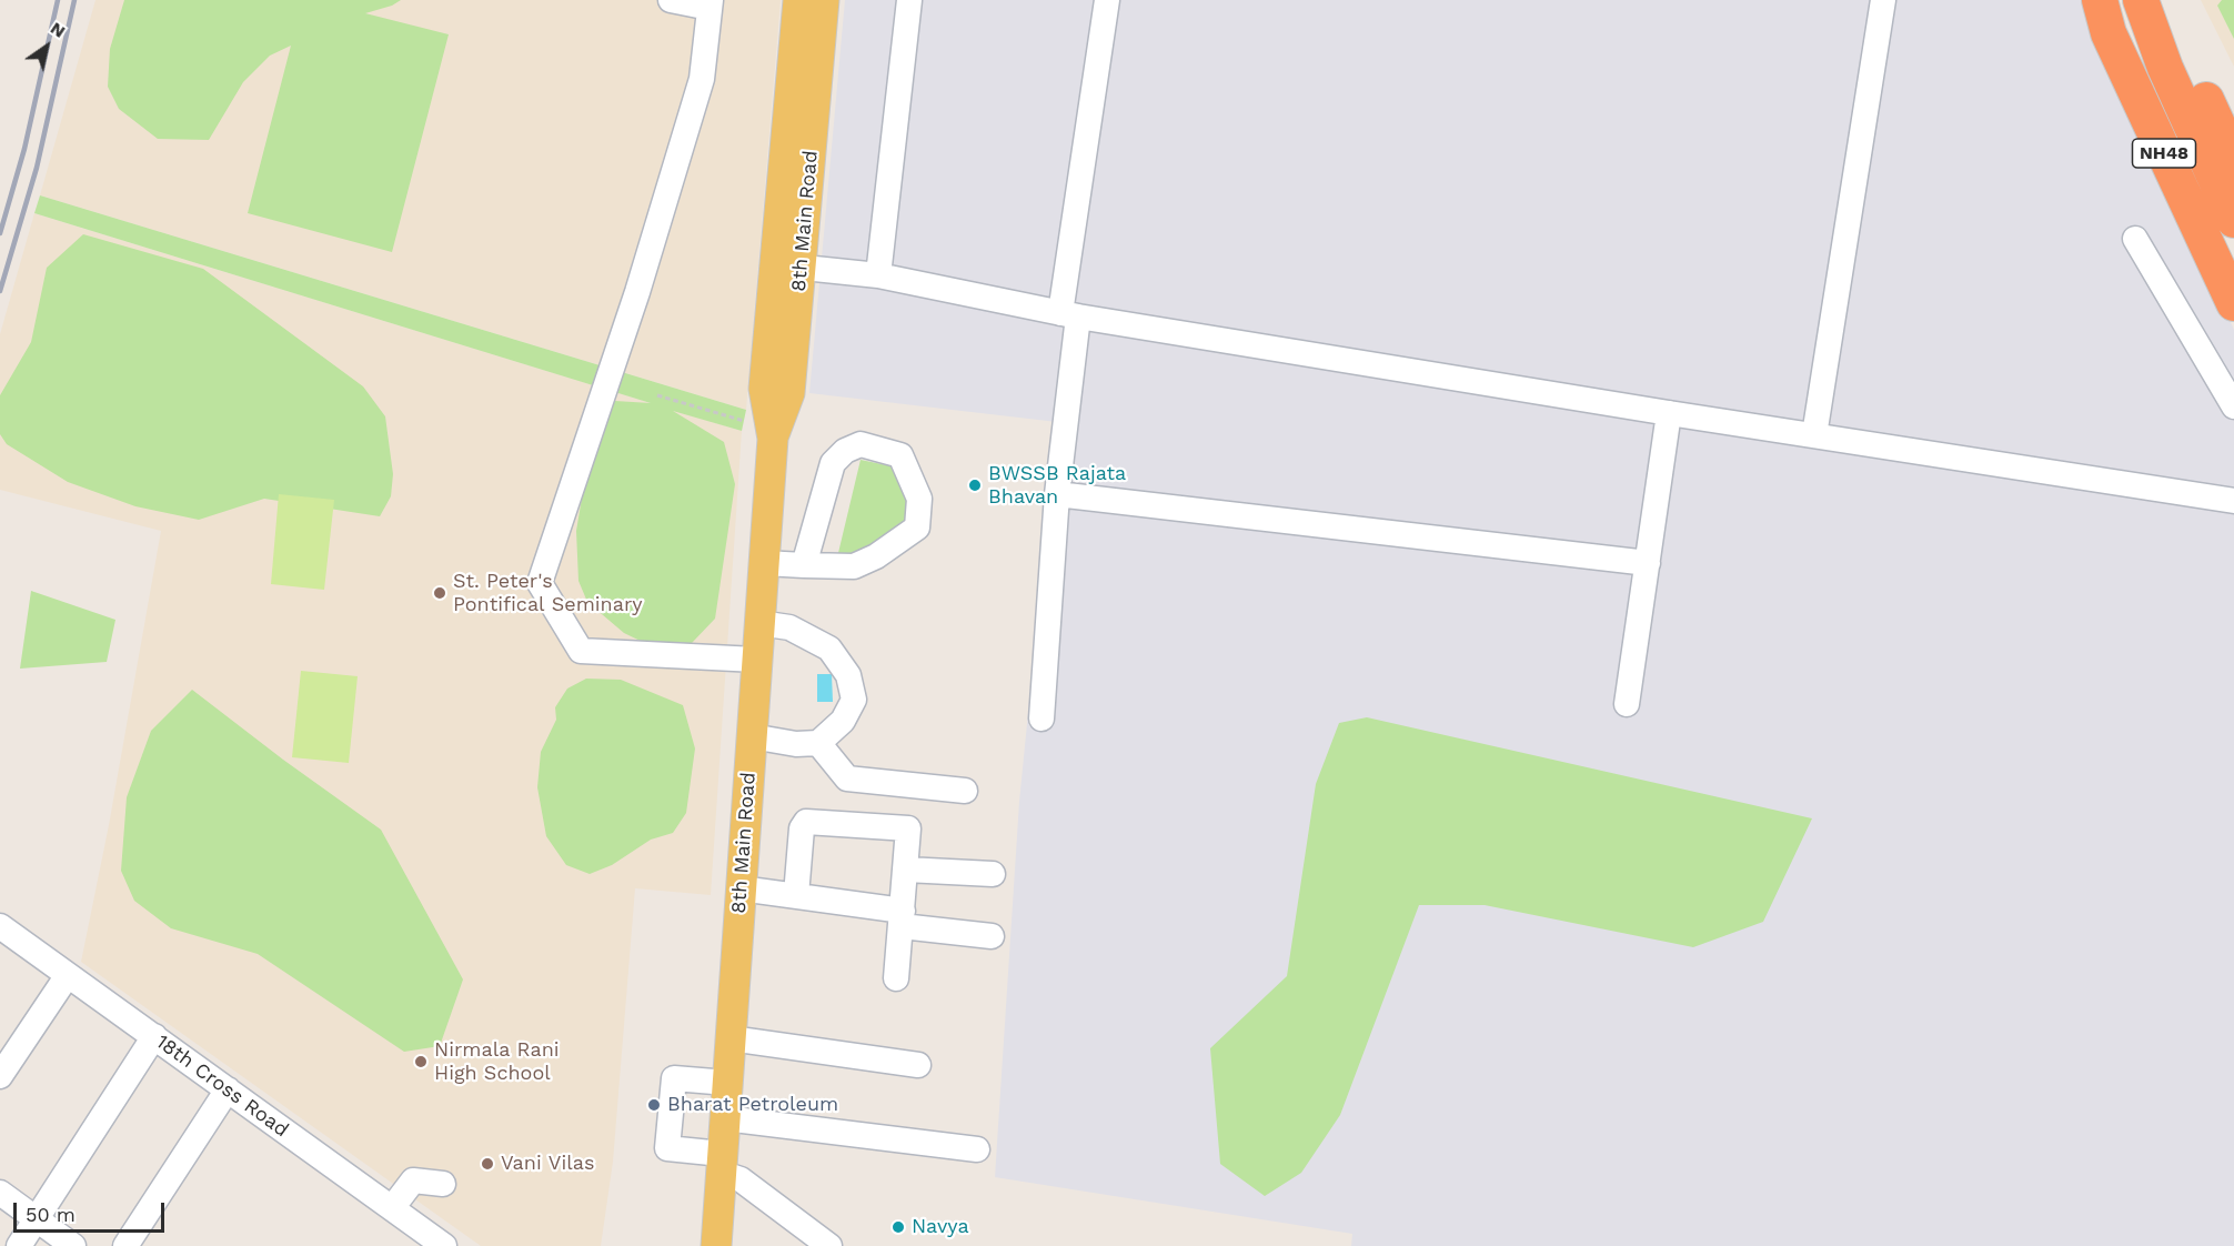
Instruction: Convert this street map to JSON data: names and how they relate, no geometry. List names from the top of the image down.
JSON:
{
  "streets": {
    "highway": ["NH48"],
    "main road": ["8th Main Road"],
    "street": ["18th Cross Road"]
  },
  "places": [
    "BWSSB Rajata Bhavan",
    "St. Peter's Pontifical Seminary",
    "Nirmala Rani High School",
    "Bharat Petroleum",
    "Vani Vilas",
    "Navya"
  ],
  "scale_bar": "50 m",
  "north": "top right"
}
